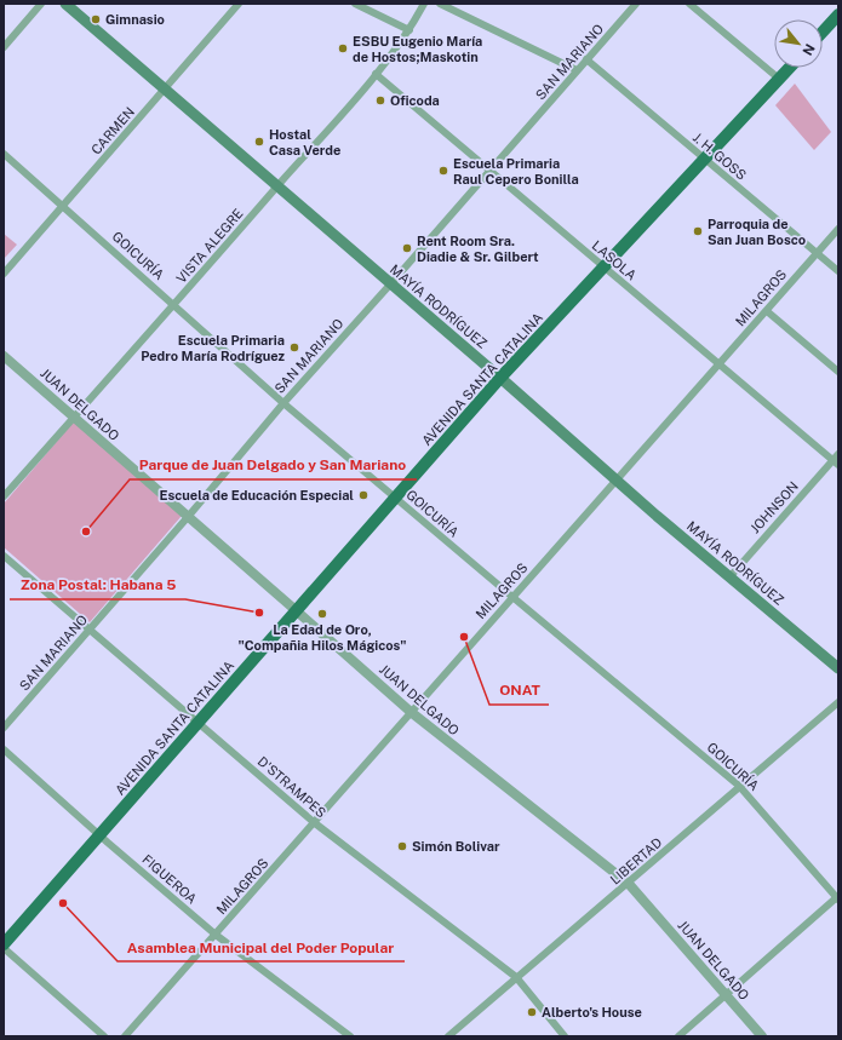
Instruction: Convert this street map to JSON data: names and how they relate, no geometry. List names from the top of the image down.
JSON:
{
  "streets": {
    "main road": ["MAYÍA RODRÍGUEZ", "AVENIDA SANTA CATALINA"],
    "street": [
      "SAN MARIANO",
      "CARMEN",
      "J. H. GOSS",
      "VISTA ALEGRE",
      "GOICURÍA",
      "LASOLA",
      "MILAGROS",
      "JUAN DELGADO",
      "JOHNSON",
      "D'STRAMPES",
      "LIBERTAD",
      "FIGUEROA"
    ]
  },
  "crossings": [
    ["SAN MARIANO", "J. H. GOSS"],
    ["SAN MARIANO", "GOICURÍA"],
    ["SAN MARIANO", "LASOLA"],
    ["SAN MARIANO", "MAYÍA RODRÍGUEZ"],
    ["SAN MARIANO", "JUAN DELGADO"],
    ["SAN MARIANO", "D'STRAMPES"],
    ["CARMEN", "GOICURÍA"],
    ["CARMEN", "MAYÍA RODRÍGUEZ"],
    ["J. H. GOSS", "MILAGROS"],
    ["J. H. GOSS", "AVENIDA SANTA CATALINA"],
    ["VISTA ALEGRE", "GOICURÍA"],
    ["VISTA ALEGRE", "LASOLA"],
    ["VISTA ALEGRE", "MAYÍA RODRÍGUEZ"],
    ["VISTA ALEGRE", "JUAN DELGADO"],
    ["GOICURÍA", "MILAGROS"],
    ["GOICURÍA", "AVENIDA SANTA CATALINA"],
    ["GOICURÍA", "LIBERTAD"],
    ["LASOLA", "MILAGROS"],
    ["LASOLA", "AVENIDA SANTA CATALINA"],
    ["LASOLA", "JOHNSON"],
    ["MILAGROS", "MAYÍA RODRÍGUEZ"],
    ["MILAGROS", "JUAN DELGADO"],
    ["MILAGROS", "D'STRAMPES"],
    ["MILAGROS", "FIGUEROA"],
    ["MAYÍA RODRÍGUEZ", "AVENIDA SANTA CATALINA"],
    ["MAYÍA RODRÍGUEZ", "JOHNSON"],
    ["AVENIDA SANTA CATALINA", "JUAN DELGADO"],
    ["AVENIDA SANTA CATALINA", "D'STRAMPES"],
    ["AVENIDA SANTA CATALINA", "FIGUEROA"],
    ["JUAN DELGADO", "LIBERTAD"],
    ["D'STRAMPES", "LIBERTAD"]
  ],
  "places": [
    "Gimnasio",
    "ESBU Eugenio María de Hostos;Maskotin",
    "Oficoda",
    "Hostal Casa Verde",
    "Escuela Primaria Raul Cepero Bonilla",
    "Parroquia de San Juan Bosco",
    "Rent Room Sra. Diadie & Sr. Gilbert",
    "Escuela Primaria Pedro María Rodríguez",
    "Escuela de Educación Especial",
    "Parque de Juan Delgado y San Mariano",
    "Zona Postal: Habana 5",
    "La Edad de Oro, \"Compañia Hilos Mágicos\"",
    "ONAT",
    "Simón Bolivar",
    "Asamblea Municipal del Poder Popular",
    "Alberto's House"
  ],
  "north": "bottom right"
}
